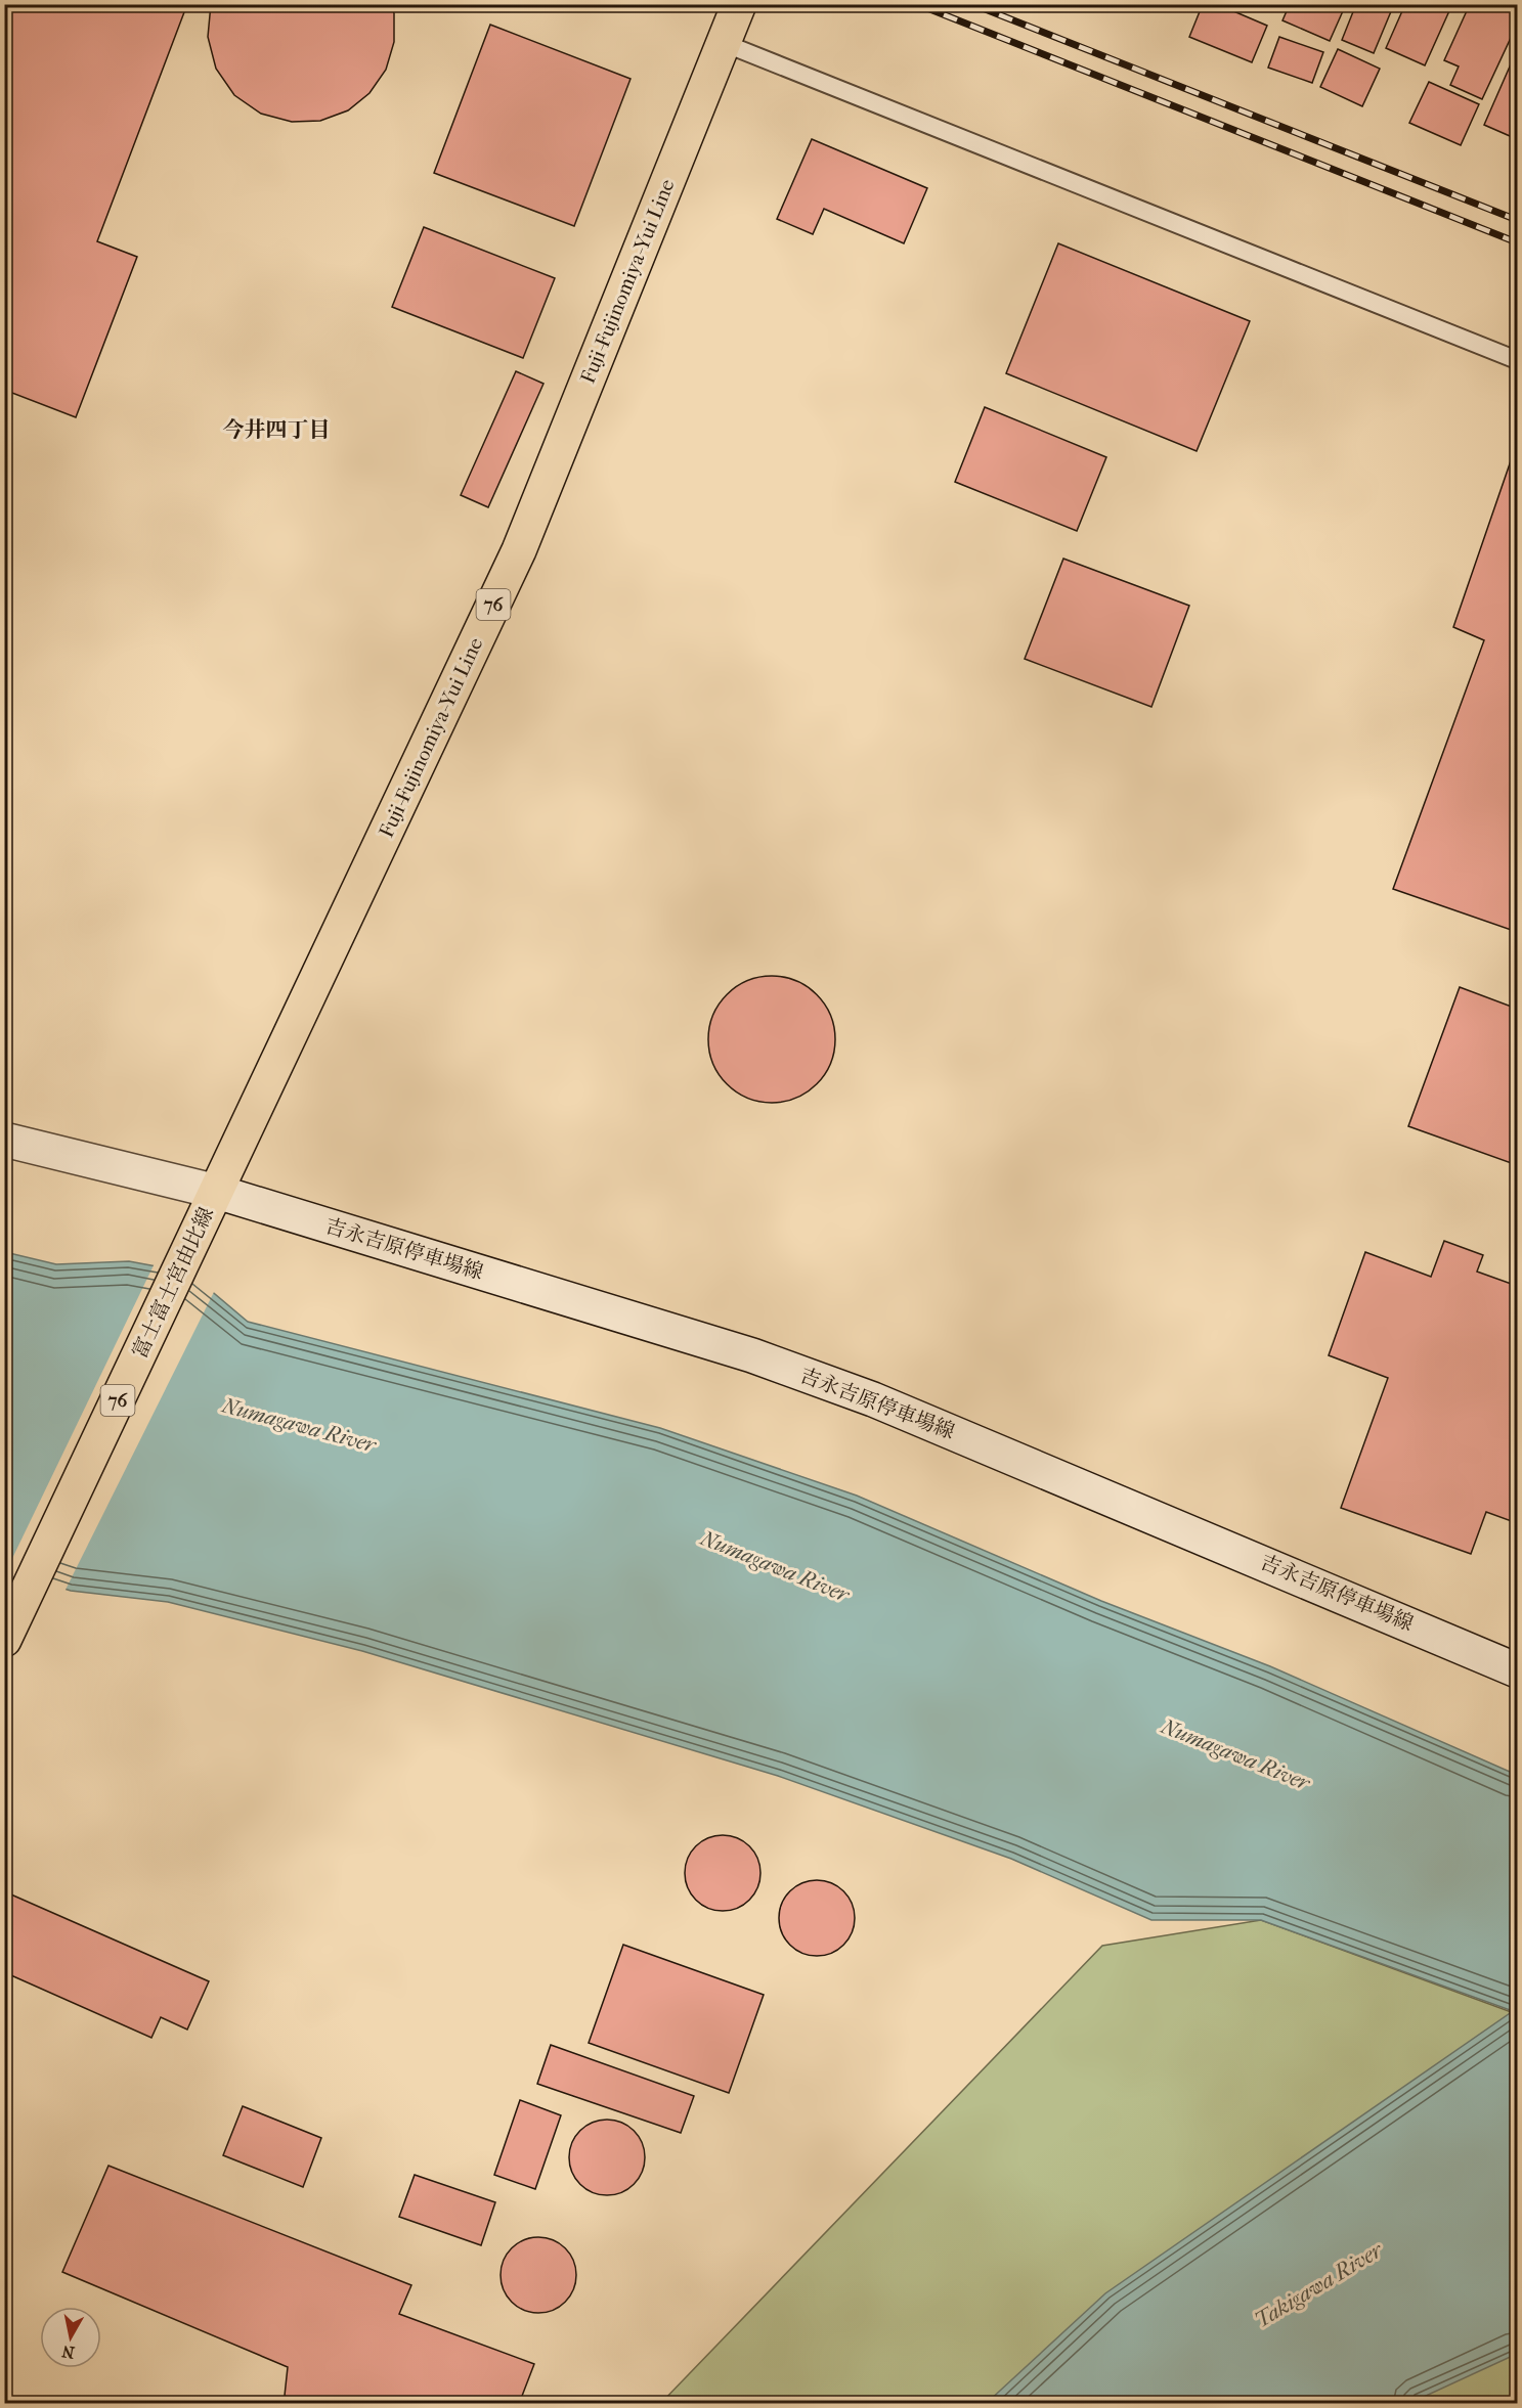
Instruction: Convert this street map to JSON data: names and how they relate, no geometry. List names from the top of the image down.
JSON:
{
  "streets": {
    "main road": [
      "Fuji-Fujinomiya-Yui Line",
      "76",
      "吉永吉原停車場線",
      "富士富士宮由比線"
    ]
  },
  "crossings": [
    ["Fuji-Fujinomiya-Yui Line", "吉永吉原停車場線"],
    ["Fuji-Fujinomiya-Yui Line", "富士富士宮由比線"],
    ["吉永吉原停車場線", "富士富士宮由比線"]
  ],
  "districts": ["今井四丁目"],
  "water": ["Numagawa River", "Takigawa River"],
  "north": "bottom"
}
